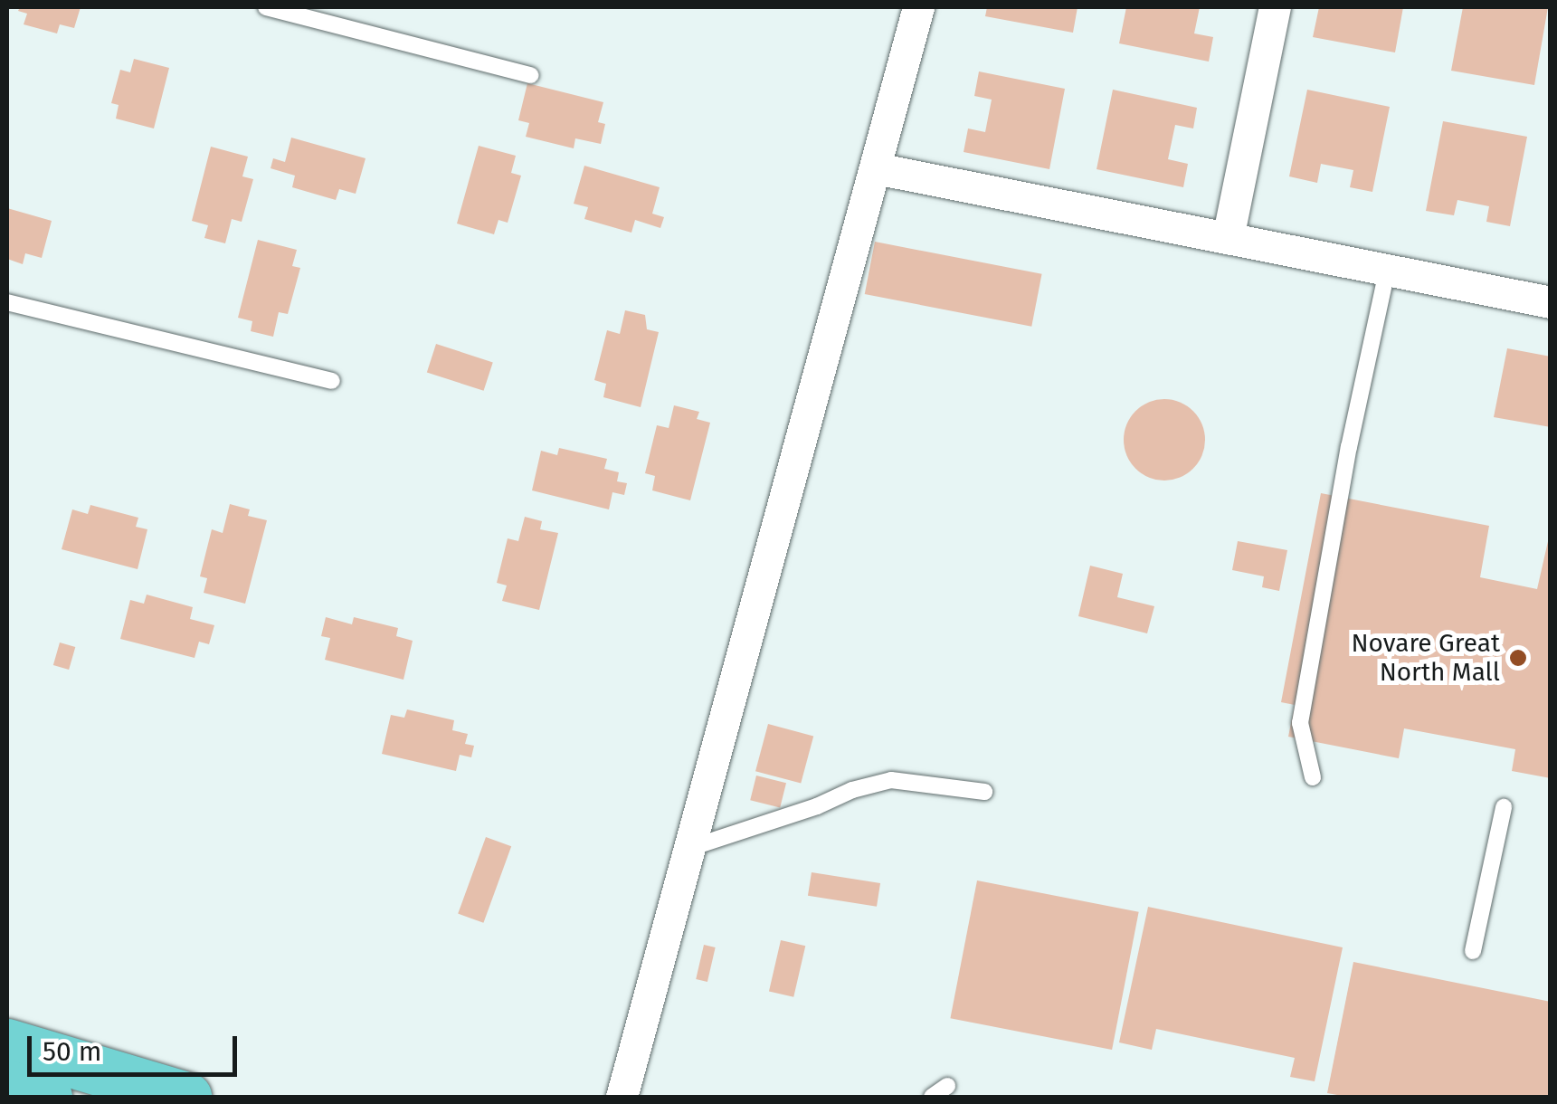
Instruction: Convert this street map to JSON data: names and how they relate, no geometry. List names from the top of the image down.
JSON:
{
  "places": ["Novare Great North Mall"],
  "scale_bar": "50 m"
}
